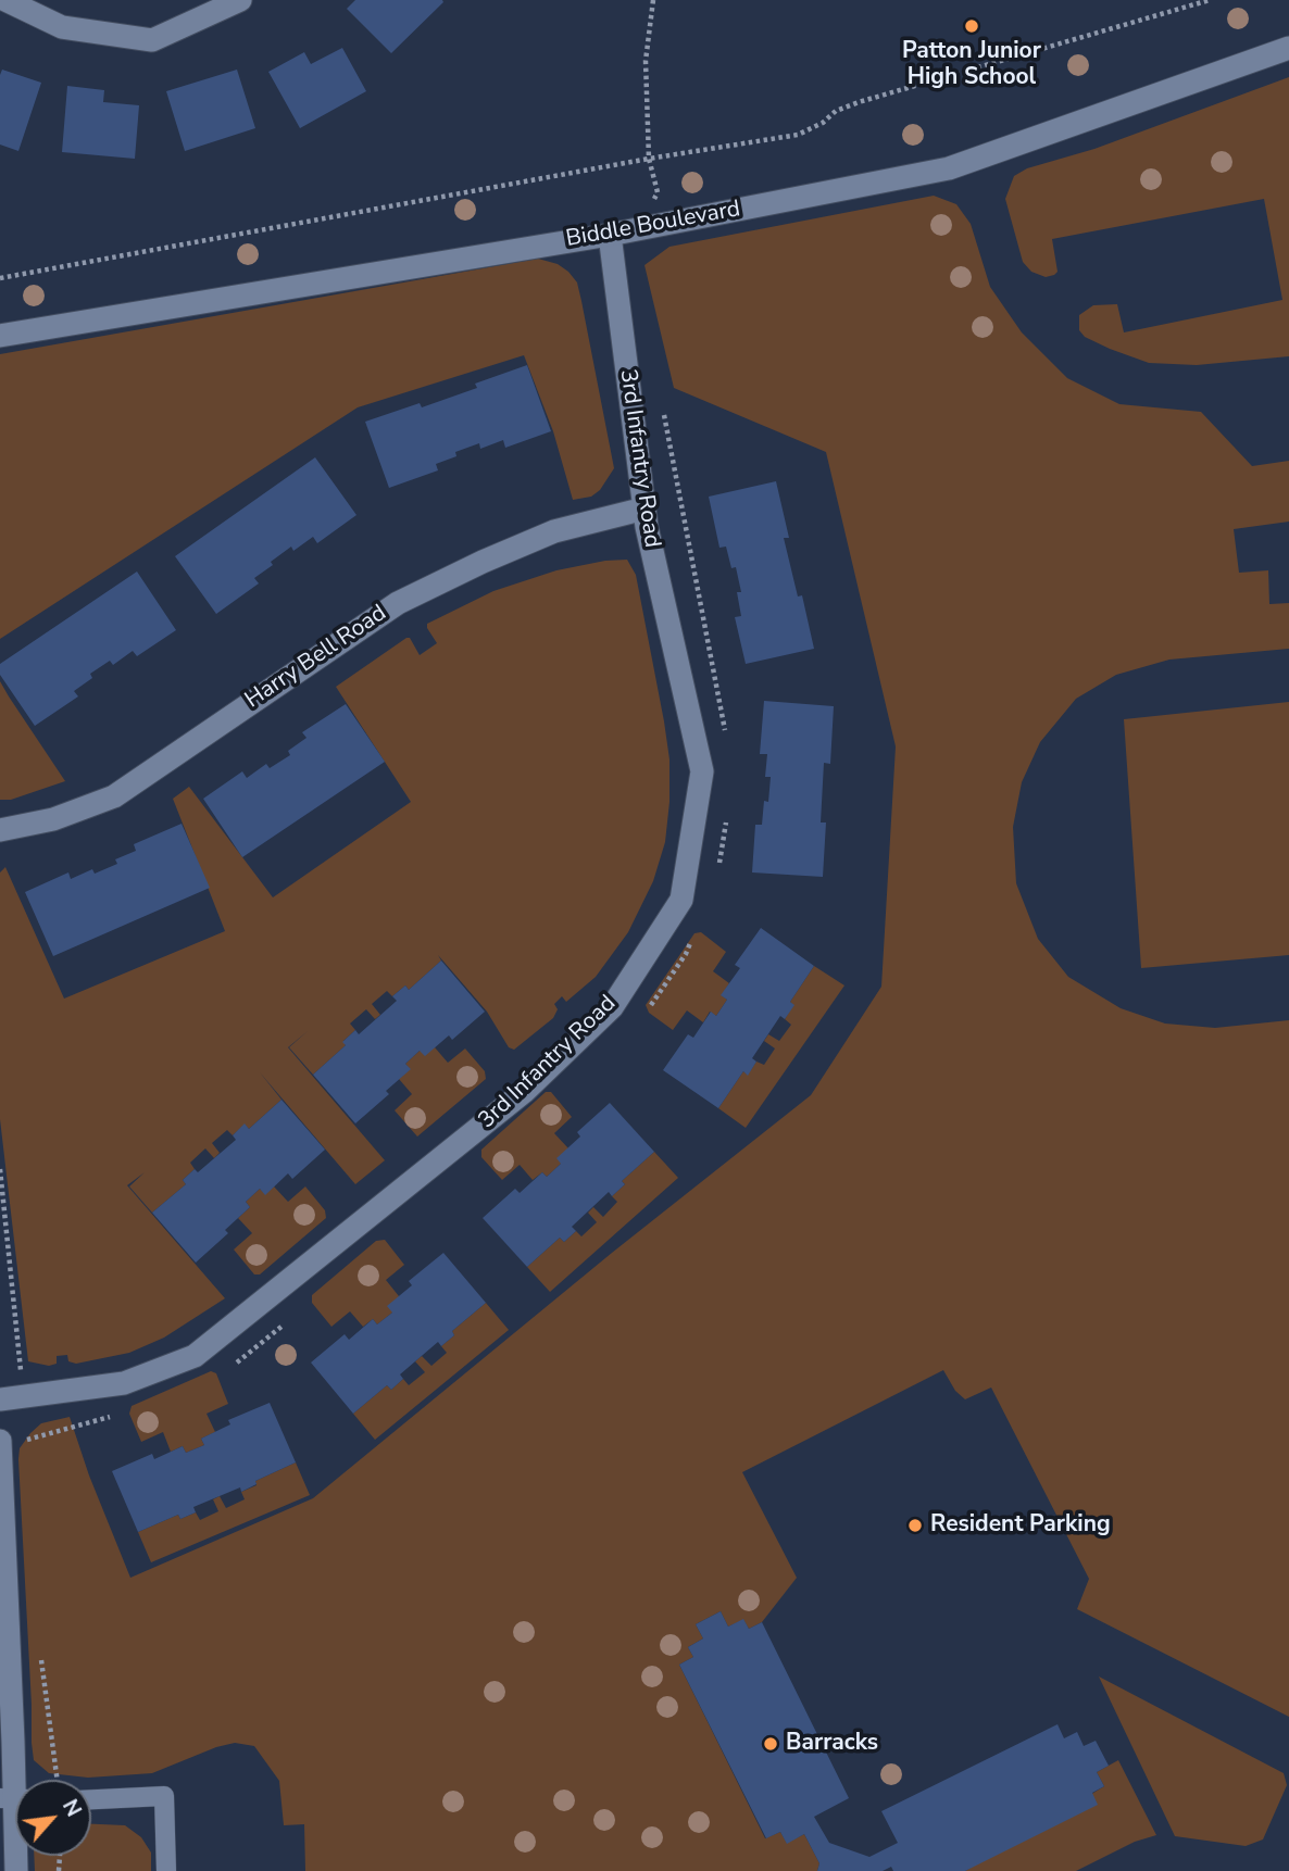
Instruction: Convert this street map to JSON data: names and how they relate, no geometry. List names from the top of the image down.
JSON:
{
  "streets": {
    "street": ["Biddle Boulevard", "3rd Infantry Road", "Harry Bell Road"]
  },
  "crossings": [
    ["Biddle Boulevard", "3rd Infantry Road"],
    ["3rd Infantry Road", "Harry Bell Road"]
  ],
  "places": ["Patton Junior High School", "Resident Parking", "Barracks"],
  "north": "top right"
}
